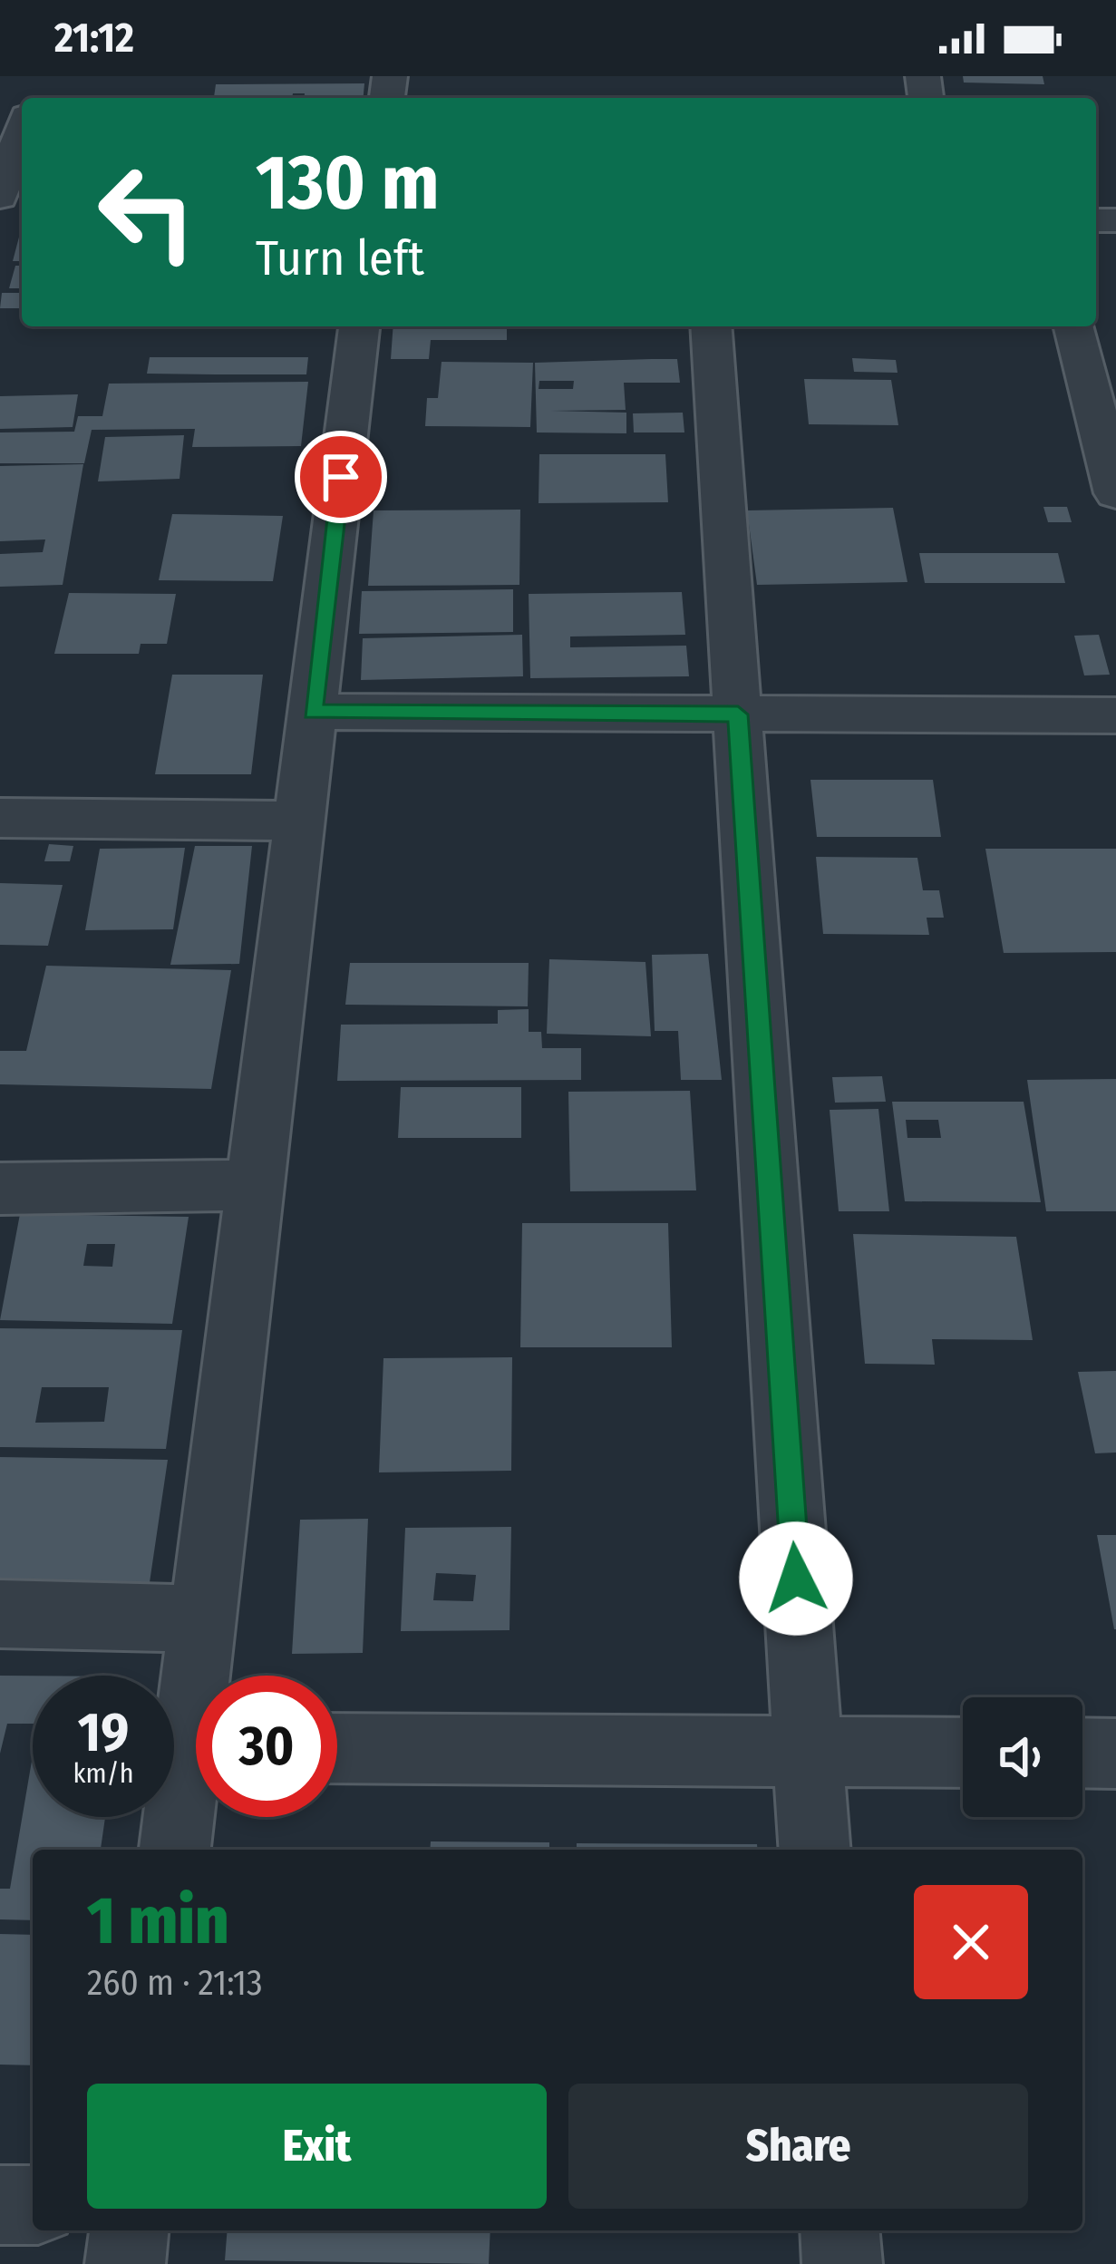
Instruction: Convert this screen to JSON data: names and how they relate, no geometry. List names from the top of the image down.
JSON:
{
  "page": {
    "status": "21:12",
    "turn": ["130 m", "Turn left"],
    "speed": "19 km/h",
    "limit": "30",
    "heading": ["1 min", "260 m · 21:13"],
    "buttons": ["Exit", "Share"]
  }
}
